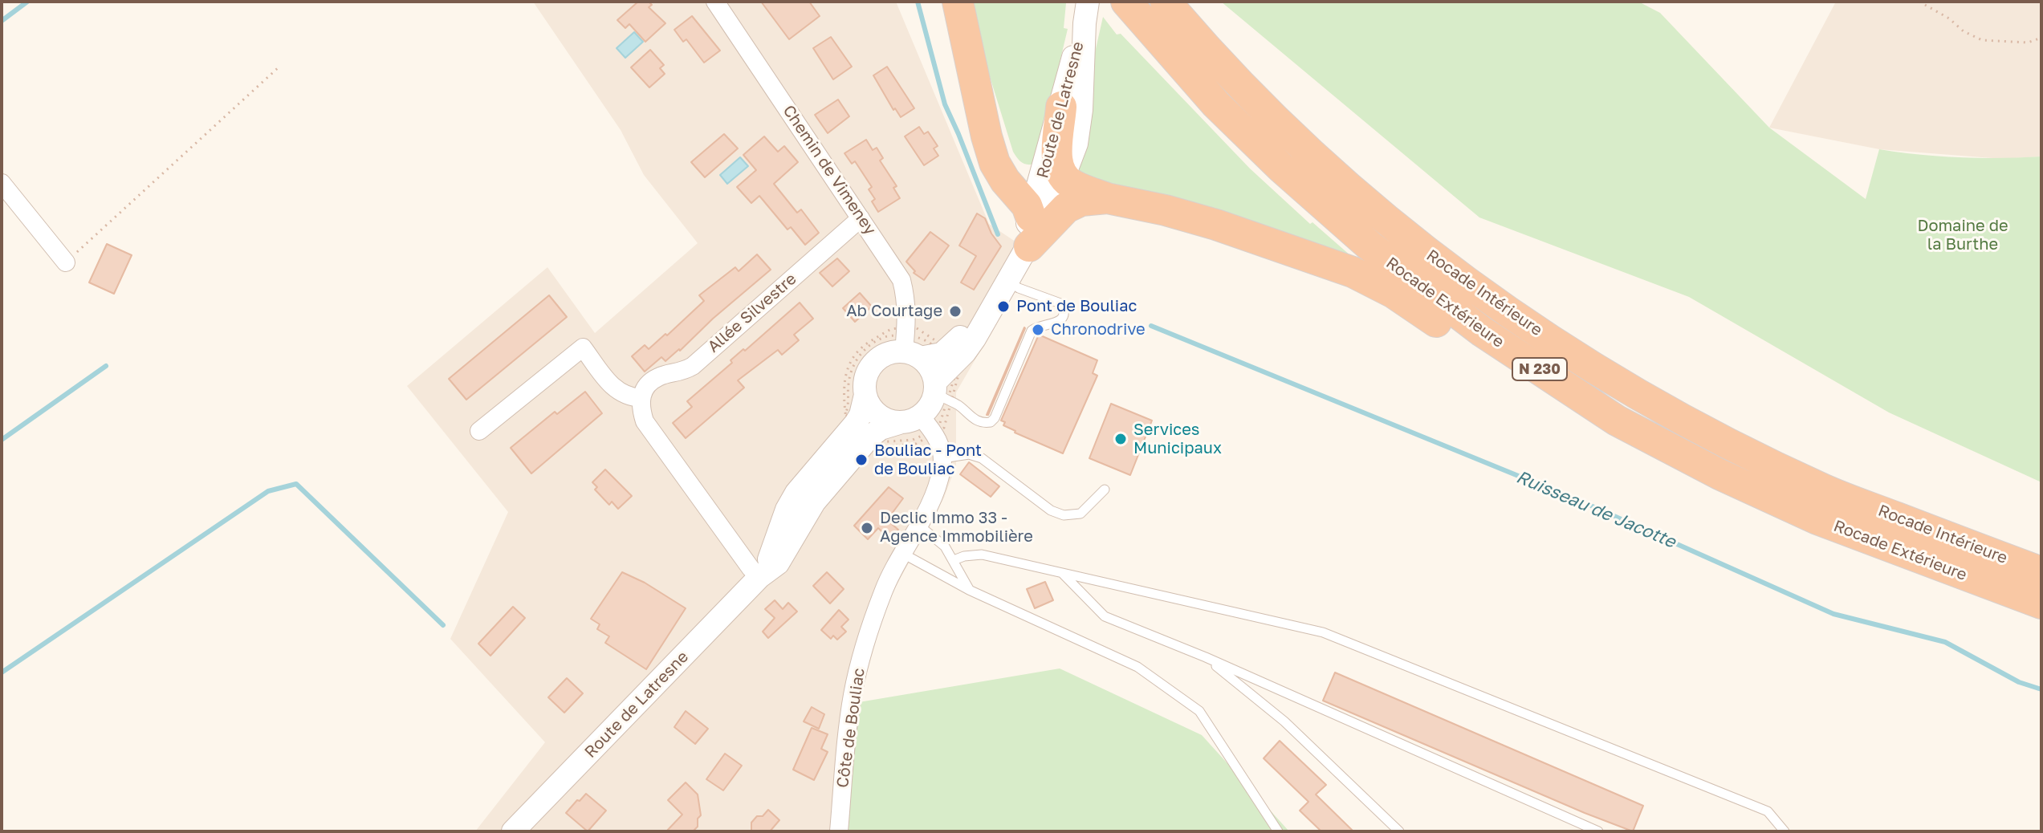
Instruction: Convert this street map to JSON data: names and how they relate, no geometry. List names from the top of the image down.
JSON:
{
  "streets": {
    "highway": ["Rocade Intérieure", "Rocade Extérieure", "N 230"],
    "street": [
      "Route de Latresne",
      "Chemin de Vimeney",
      "Allée Silvestre",
      "Côte de Bouliac"
    ]
  },
  "crossings": [
    ["Route de Latresne", "Chemin de Vimeney"],
    ["Chemin de Vimeney", "Allée Silvestre"]
  ],
  "water": ["Ruisseau de Jacotte"],
  "parks": ["Domaine de la Burthe"],
  "places": [
    "Pont de Bouliac",
    "Ab Courtage",
    "Chronodrive",
    "Services Municipaux",
    "Bouliac - Pont de Bouliac",
    "Declic Immo 33 - Agence Immobilière"
  ]
}
